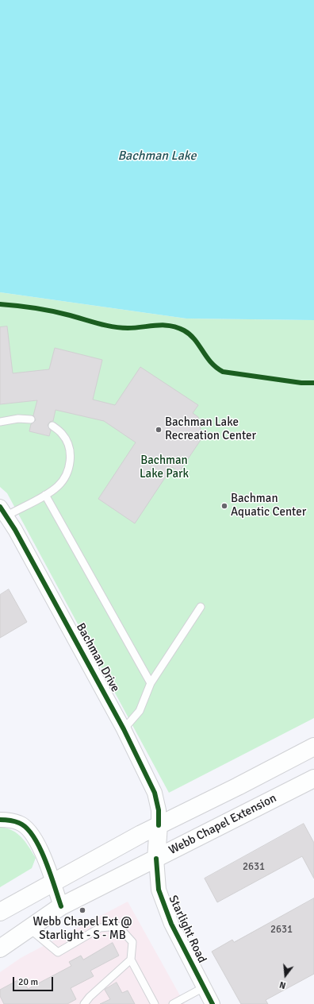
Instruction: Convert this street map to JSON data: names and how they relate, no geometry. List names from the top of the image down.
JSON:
{
  "streets": {
    "main road": ["Webb Chapel Extension"],
    "street": ["Bachman Drive", "Starlight Road"]
  },
  "crossings": [
    ["Webb Chapel Extension", "Starlight Road"]
  ],
  "water": ["Bachman Lake"],
  "parks": ["Bachman Lake Park"],
  "places": ["Bachman Lake Recreation Center", "Bachman Aquatic Center", "Webb Chapel Ext @ Starlight - S - MB"],
  "house_numbers": ["2631", "2631"],
  "scale_bar": "20 m",
  "north": "bottom"
}
